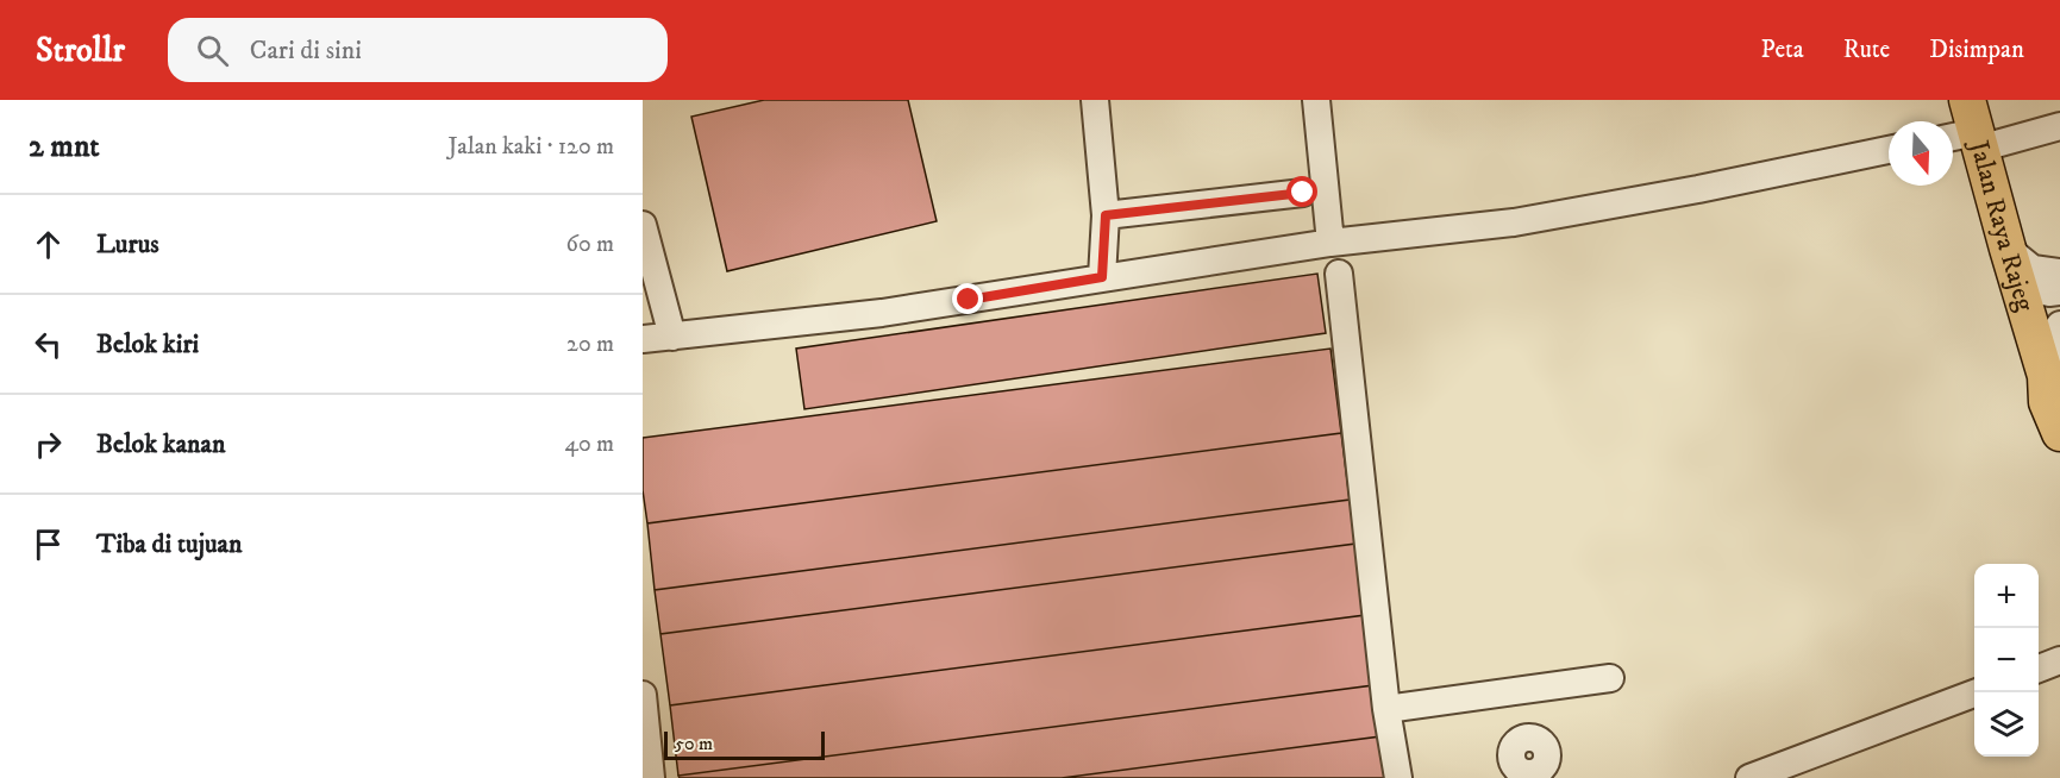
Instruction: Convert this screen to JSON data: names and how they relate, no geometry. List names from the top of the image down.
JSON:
{
  "streets": {
    "main road": ["Jalan Raya Rajeg"]
  },
  "scale_bar": "50 m",
  "north": "bottom",
  "page": {
    "header": "Strollr",
    "search": "Cari di sini",
    "nav": ["Peta", "Rute", "Disimpan"],
    "heading": ["2 mnt", "Jalan kaki · 120 m"],
    "list": [
      ["Lurus", "60 m"],
      ["Belok kiri", "20 m"],
      ["Belok kanan", "40 m"],
      "Tiba di tujuan"
    ],
    "map_buttons": ["+", "−"],
    "scale": "50 m"
  }
}
